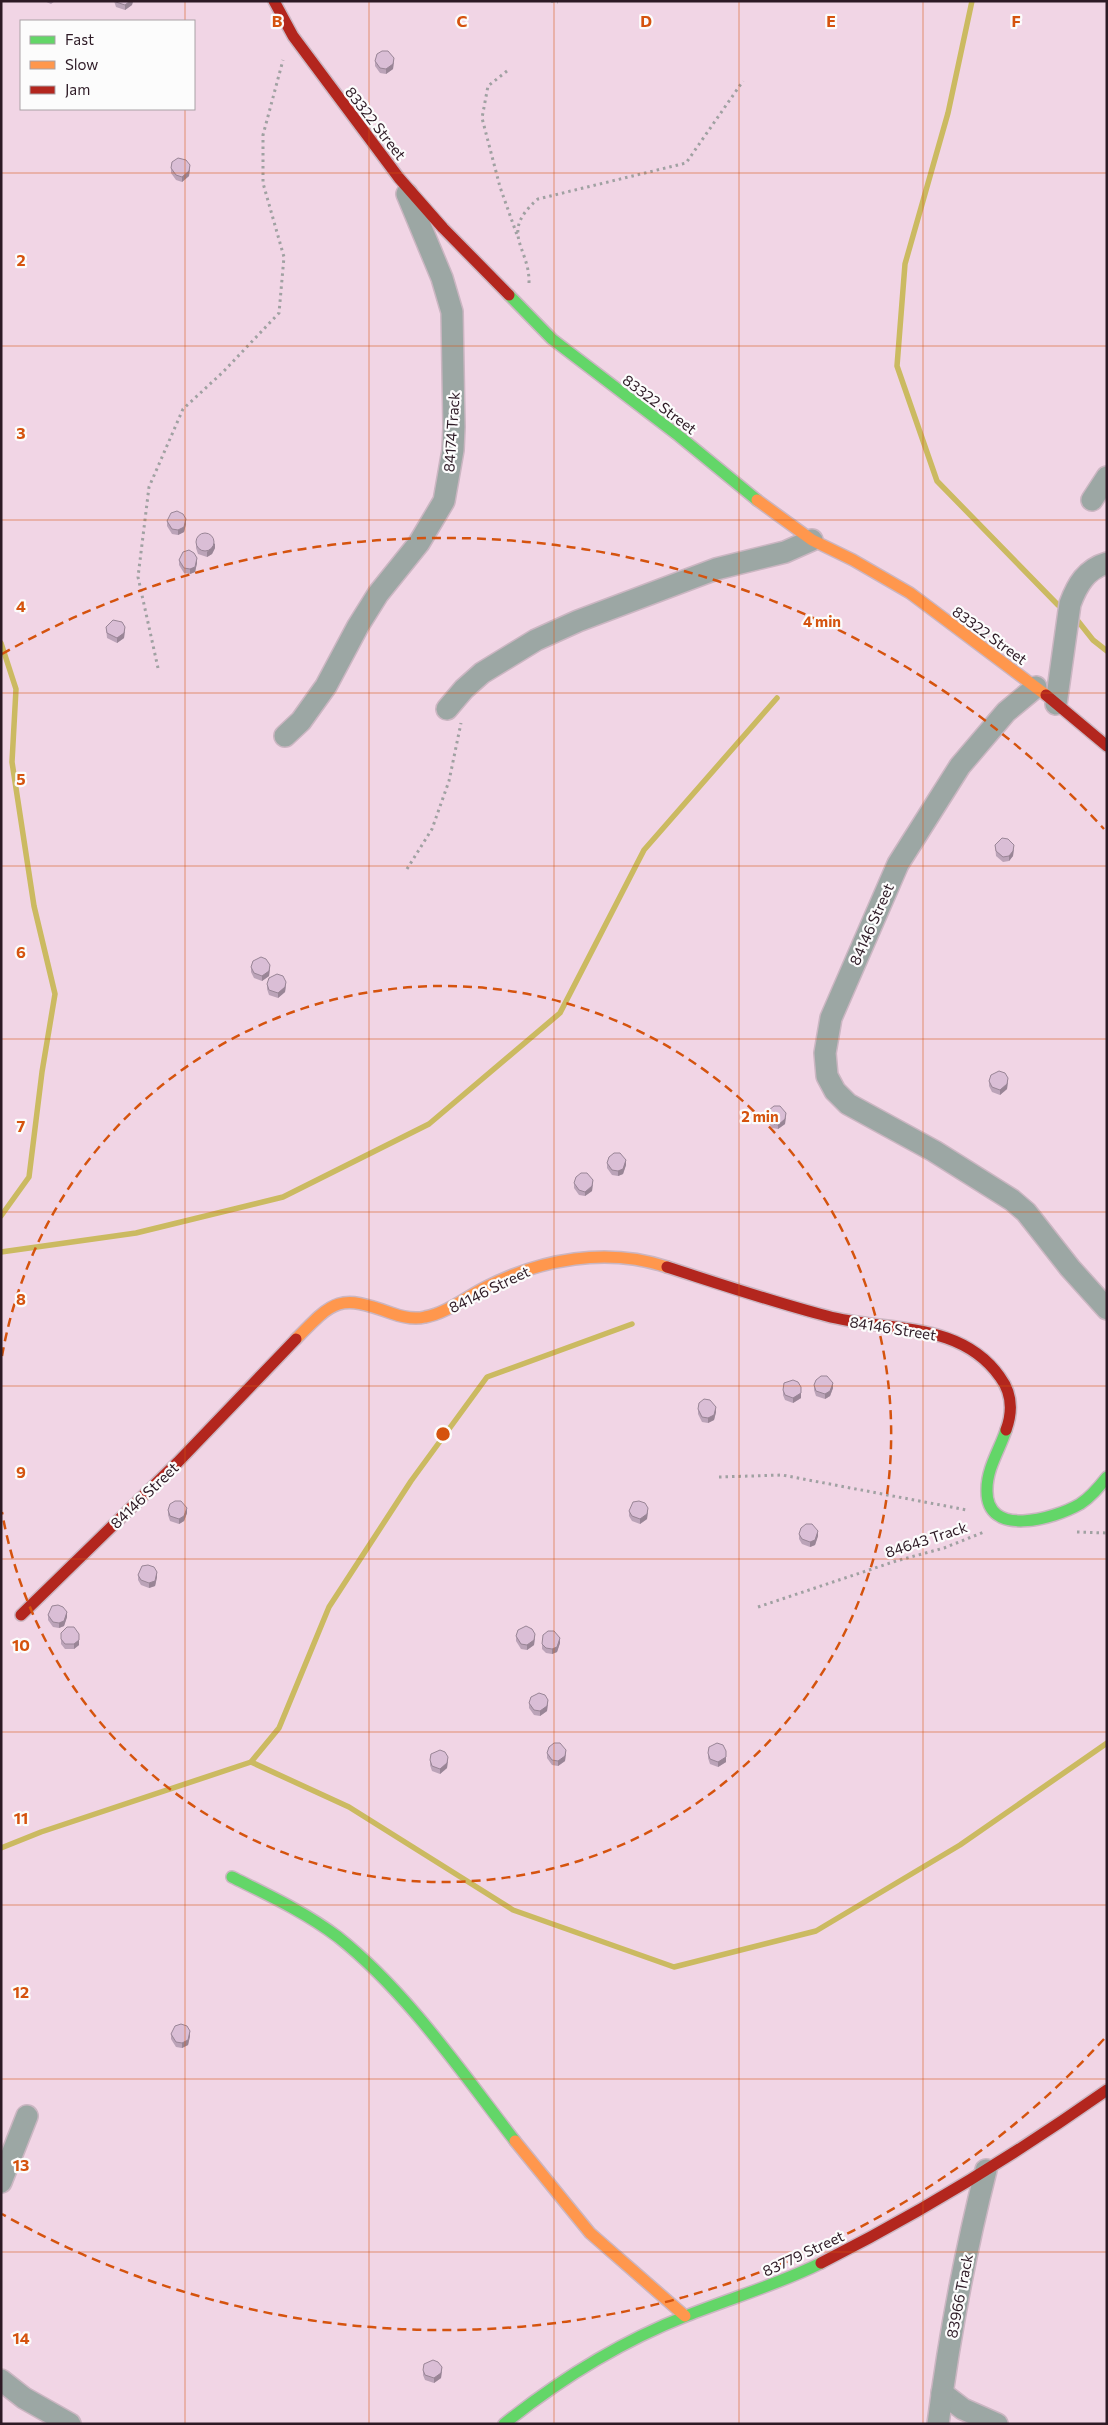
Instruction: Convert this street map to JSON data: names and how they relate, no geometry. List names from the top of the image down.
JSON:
{
  "streets": {
    "street": [
      "83322 Street",
      "84174 Track",
      "84146 Street",
      "83779 Street",
      "83966 Track"
    ],
    "path": ["84643 Track"]
  },
  "crossings": [
    ["83322 Street", "84174 Track"],
    ["83322 Street", "84146 Street"],
    ["83779 Street", "83966 Track"]
  ],
  "legend": ["Fast", "Slow", "Jam"],
  "grid": {
    "columns": [
      "B",
      "C",
      "D",
      "E",
      "F"
    ],
    "rows": [
      "2",
      "3",
      "4",
      "5",
      "6",
      "7",
      "8",
      "9",
      "10",
      "11",
      "12",
      "13",
      "14"
    ]
  },
  "rings": ["4 min", "2 min"]
}
